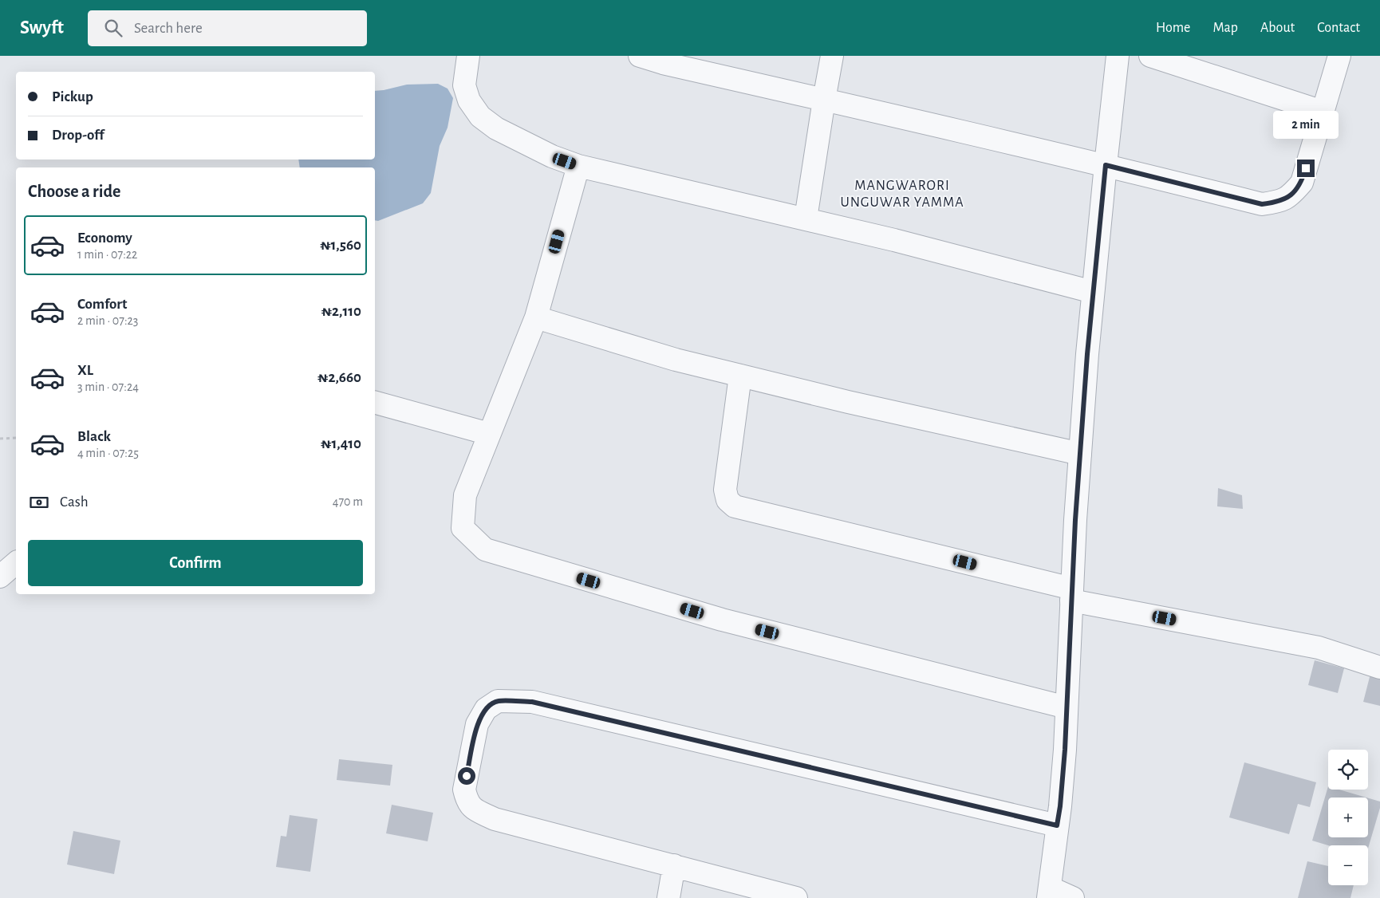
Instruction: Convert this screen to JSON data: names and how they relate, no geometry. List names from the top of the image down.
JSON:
{
  "districts": ["MANGWARORI UNGUWAR YAMMA"],
  "page": {
    "header": "Swyft",
    "search": "Search here",
    "nav": [
      "Home",
      "Map",
      "About",
      "Contact"
    ],
    "banner": ["Pickup", "Drop-off"],
    "bubble": "2 min",
    "heading": "Choose a ride",
    "list": [
      {
        "name": "Economy",
        "note": "1 min · 07:22",
        "value": "₦1,560"
      },
      {
        "name": "Comfort",
        "note": "2 min · 07:23",
        "value": "₦2,110"
      },
      {
        "name": "XL",
        "note": "3 min · 07:24",
        "value": "₦2,660"
      },
      {
        "name": "Black",
        "note": "4 min · 07:25",
        "value": "₦1,410"
      }
    ],
    "pay": ["Cash", "470 m"],
    "buttons": "Confirm",
    "map_buttons": ["+", "−"]
  }
}
